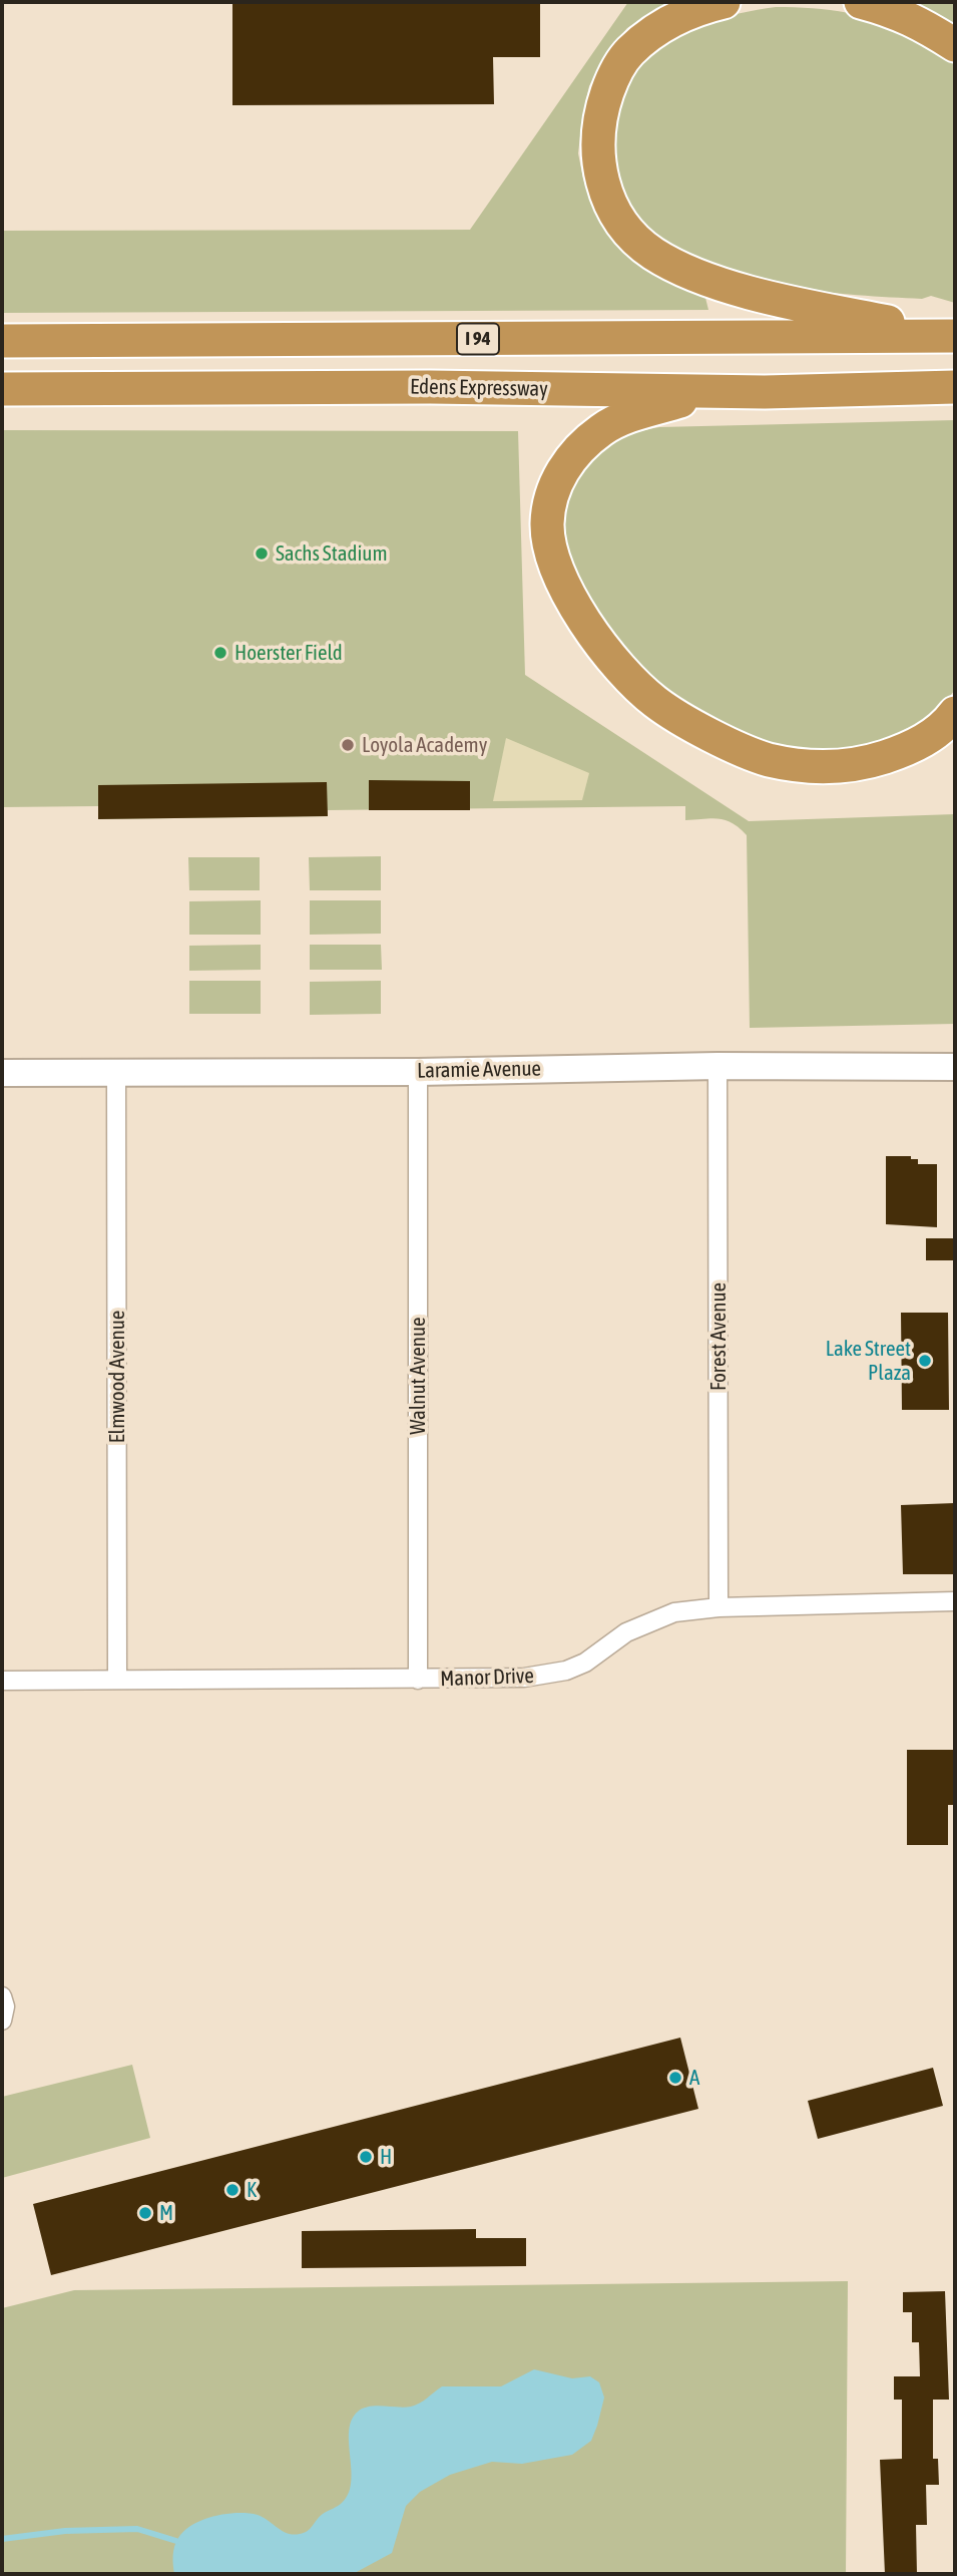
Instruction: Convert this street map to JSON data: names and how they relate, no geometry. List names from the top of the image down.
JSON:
{
  "streets": {
    "highway": ["I 94", "Edens Expressway"],
    "street": [
      "Laramie Avenue",
      "Forest Avenue",
      "Walnut Avenue",
      "Elmwood Avenue",
      "Manor Drive"
    ]
  },
  "crossings": [
    ["Laramie Avenue", "Forest Avenue"],
    ["Laramie Avenue", "Walnut Avenue"],
    ["Laramie Avenue", "Elmwood Avenue"],
    ["Forest Avenue", "Manor Drive"],
    ["Walnut Avenue", "Manor Drive"],
    ["Elmwood Avenue", "Manor Drive"]
  ],
  "places": [
    "Sachs Stadium",
    "Hoerster Field",
    "Loyola Academy",
    "Lake Street Plaza",
    "A",
    "H",
    "K",
    "M"
  ]
}
